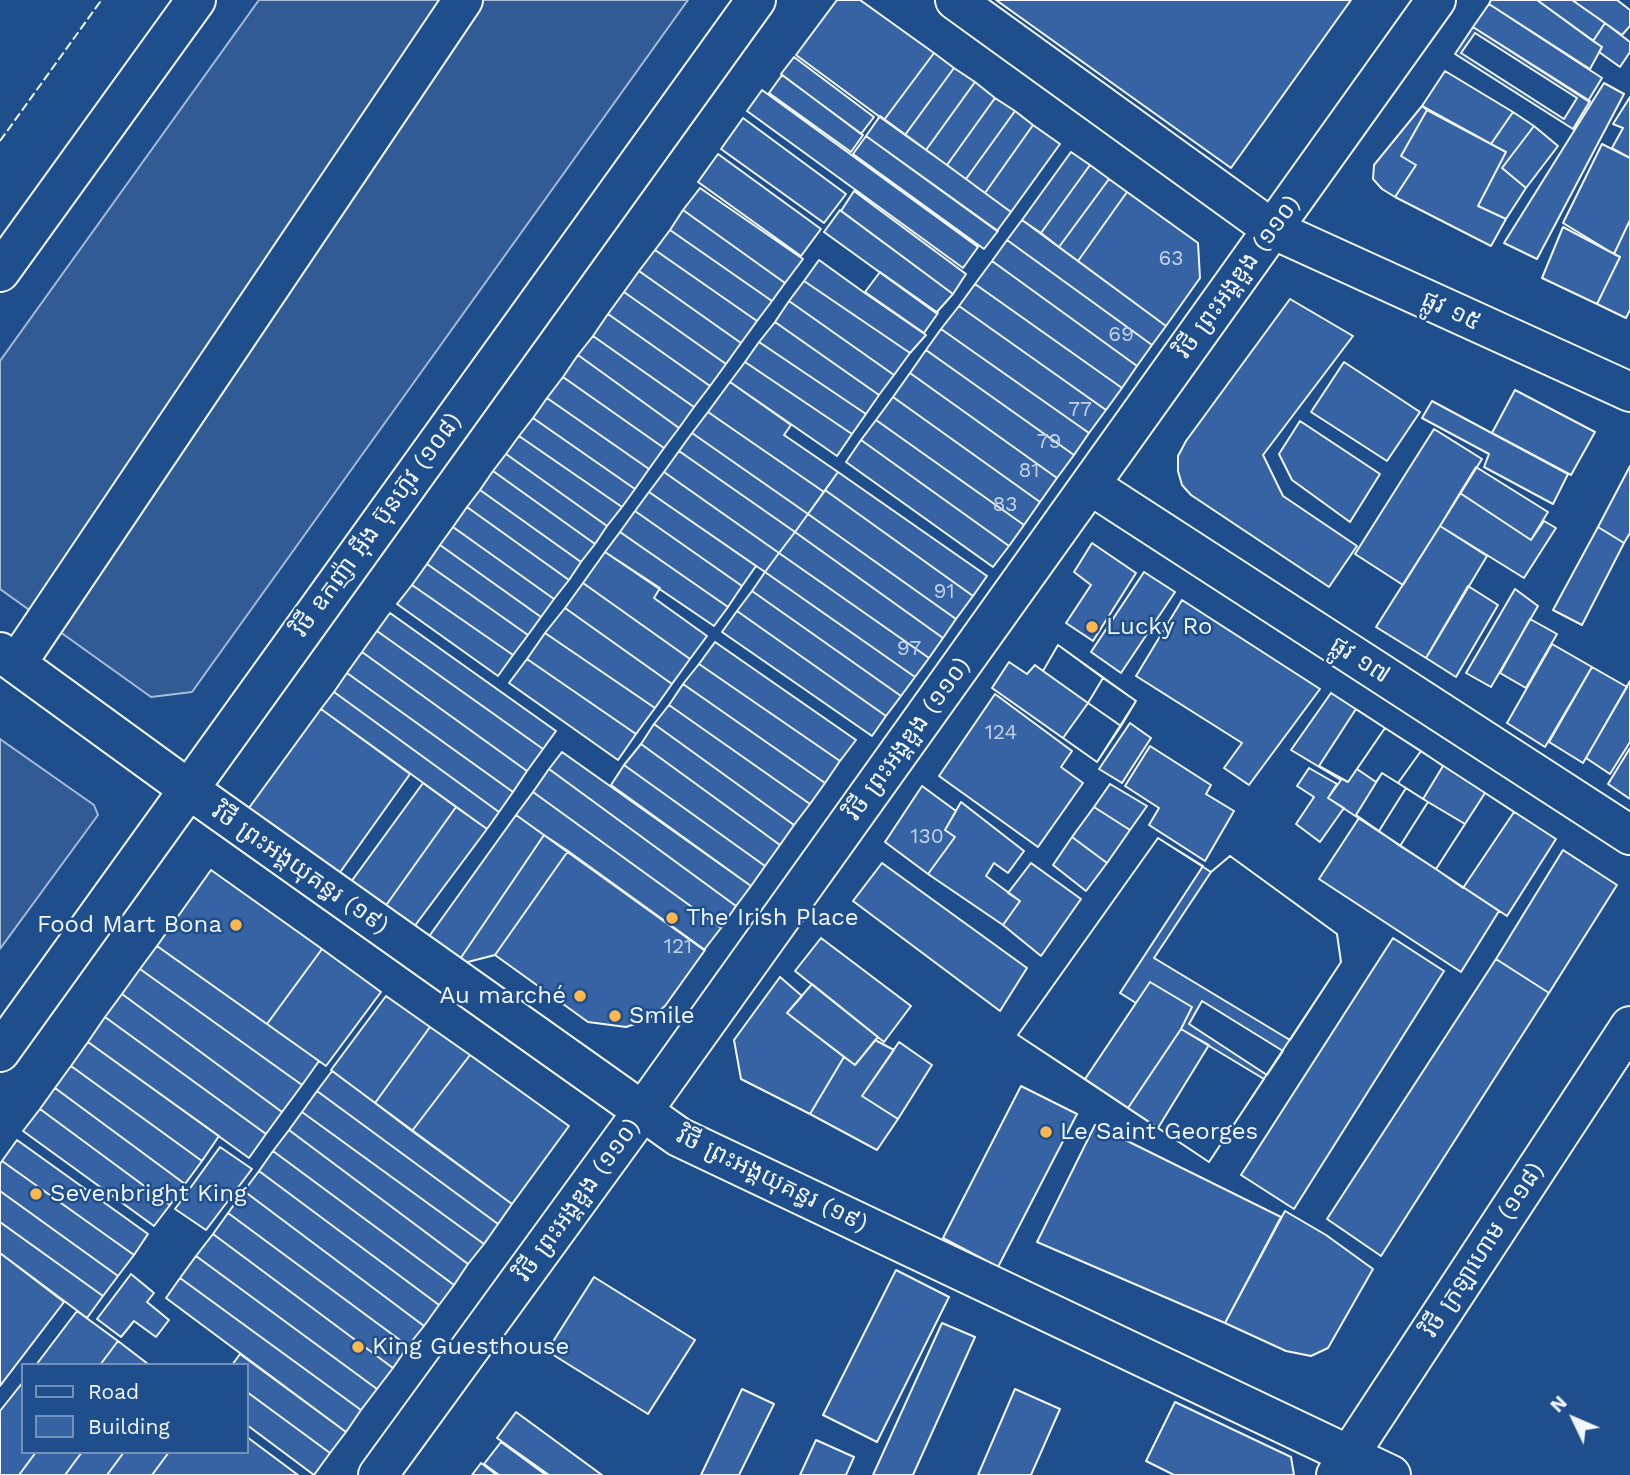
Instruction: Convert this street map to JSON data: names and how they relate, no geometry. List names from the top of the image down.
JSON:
{
  "streets": {
    "street": [
      "វិថី ព្រះអង្គឌួង (១១០)",
      "ផ្លូវ ១៥",
      "វិថី ឧកញ៉ា អ៊ីង ប៊ុនហ៊ូវ (១០៨)",
      "ផ្លូវ ១៧",
      "វិថី ព្រះអង្គយុគន្ធរ (១៩)",
      "វិថី ក្រឡាហោម (១១៨)"
    ]
  },
  "crossings": [
    ["វិថី ព្រះអង្គឌួង (១១០)", "ផ្លូវ ១៥"],
    ["វិថី ព្រះអង្គឌួង (១១០)", "ផ្លូវ ១៧"],
    ["វិថី ព្រះអង្គឌួង (១១០)", "វិថី ព្រះអង្គយុគន្ធរ (១៩)"],
    ["វិថី ឧកញ៉ា អ៊ីង ប៊ុនហ៊ូវ (១០៨)", "វិថី ព្រះអង្គយុគន្ធរ (១៩)"],
    ["វិថី ព្រះអង្គយុគន្ធរ (១៩)", "វិថី ក្រឡាហោម (១១៨)"]
  ],
  "places": [
    "Lucky Ro",
    "The Irish Place",
    "Food Mart Bona",
    "Au marché",
    "Smile",
    "Le Saint Georges",
    "Sevenbright King",
    "King Guesthouse"
  ],
  "house_numbers": [
    "63",
    "69",
    "77",
    "79",
    "81",
    "83",
    "91",
    "97",
    "124",
    "130",
    "121"
  ],
  "legend": ["Road", "Building"],
  "north": "top left"
}
